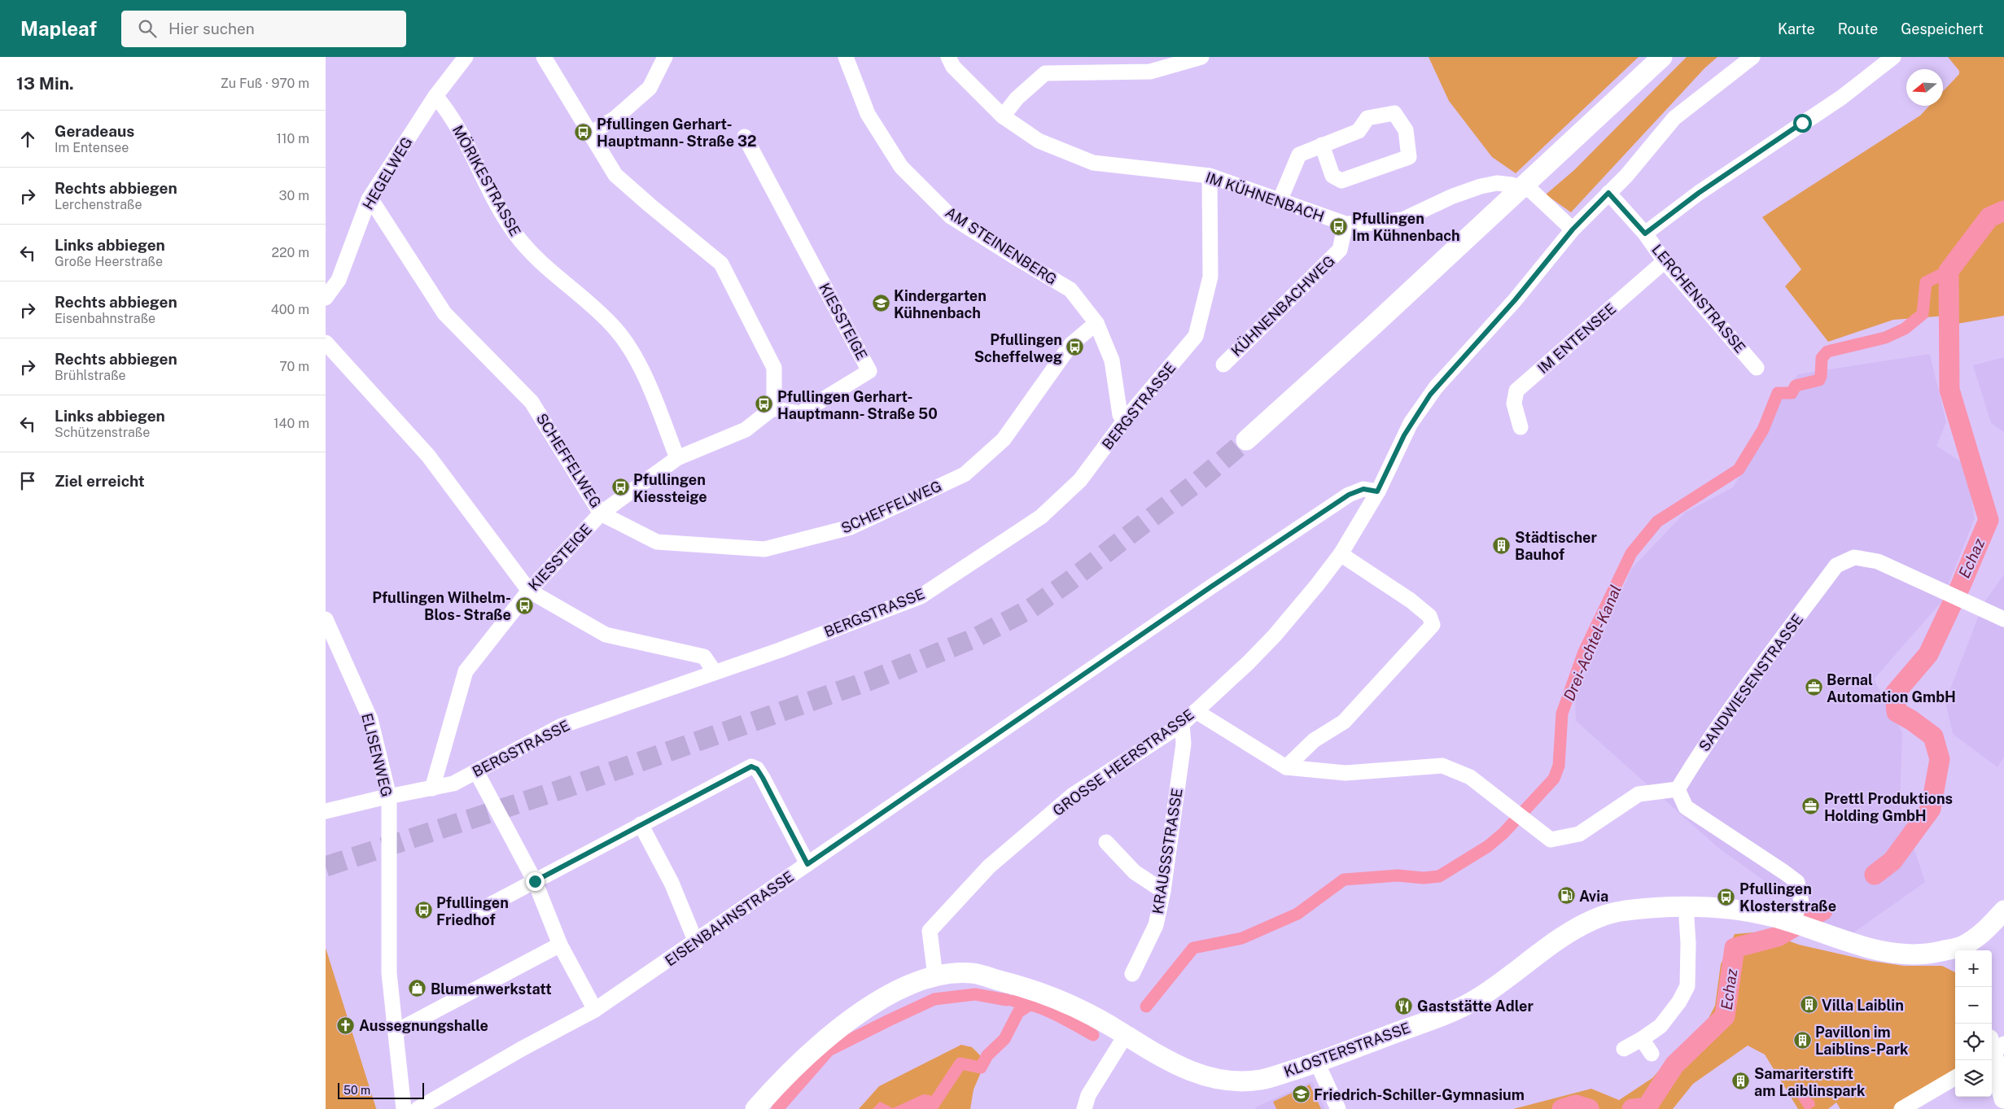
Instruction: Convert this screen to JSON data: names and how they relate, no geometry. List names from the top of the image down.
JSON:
{
  "streets": {
    "main road": ["KLOSTERSTRASSE"],
    "street": [
      "HEGELWEG",
      "MÖRIKESTRASSE",
      "IM KÜHNENBACH",
      "AM STEINENBERG",
      "LERCHENSTRASSE",
      "KÜHNENBACHWEG",
      "KIESSTEIGE",
      "IM ENTENSEE",
      "BERGSTRASSE",
      "SCHEFFELWEG",
      "SANDWIESENSTRASSE",
      "ELISENWEG",
      "GROSSE HEERSTRASSE",
      "KRAUSSSTRASSE",
      "EISENBAHNSTRASSE"
    ]
  },
  "crossings": [
    ["HEGELWEG", "MÖRIKESTRASSE"],
    ["HEGELWEG", "SCHEFFELWEG"],
    ["MÖRIKESTRASSE", "KIESSTEIGE"],
    ["IM KÜHNENBACH", "KÜHNENBACHWEG"],
    ["IM KÜHNENBACH", "BERGSTRASSE"],
    ["IM KÜHNENBACH", "GROSSE HEERSTRASSE"],
    ["AM STEINENBERG", "BERGSTRASSE"],
    ["AM STEINENBERG", "SCHEFFELWEG"],
    ["LERCHENSTRASSE", "IM ENTENSEE"],
    ["LERCHENSTRASSE", "GROSSE HEERSTRASSE"],
    ["KIESSTEIGE", "BERGSTRASSE"],
    ["KIESSTEIGE", "SCHEFFELWEG"],
    ["BERGSTRASSE", "ELISENWEG"],
    ["GROSSE HEERSTRASSE", "KRAUSSSTRASSE"],
    ["GROSSE HEERSTRASSE", "EISENBAHNSTRASSE"]
  ],
  "water": ["Echaz", "Drei-Achtel-Kanal"],
  "places": {
    "bus stop": [
      "Pfullingen Gerhart- Hauptmann- Straße 32",
      "Pfullingen Im Kühnenbach",
      "Pfullingen Scheffelweg",
      "Pfullingen Gerhart- Hauptmann- Straße 50",
      "Pfullingen Kiessteige",
      "Pfullingen Wilhelm- Blos- Straße",
      "Pfullingen Klosterstraße",
      "Pfullingen Friedhof"
    ],
    "school or university": ["Kindergarten Kühnenbach", "Friedrich-Schiller-Gymnasium"],
    "building": [
      "Städtischer Bauhof",
      "Villa Laiblin",
      "Pavillon im Laiblins-Park",
      "Samariterstift am Laiblinspark"
    ],
    "office": ["Bernal Automation GmbH", "Prettl Produktions Holding GmbH"],
    "fuel station": ["Avia"],
    "shop": ["Blumenwerkstatt"],
    "restaurant": ["Gaststätte Adler"],
    "church": ["Aussegnungshalle"]
  },
  "scale_bar": "50 m",
  "north": "left",
  "page": {
    "header": "Mapleaf",
    "search": "Hier suchen",
    "nav": ["Karte", "Route", "Gespeichert"],
    "heading": ["13 Min.", "Zu Fuß · 970 m"],
    "list": [
      ["Geradeaus", "Im Entensee", "110 m"],
      ["Rechts abbiegen", "Lerchenstraße", "30 m"],
      ["Links abbiegen", "Große Heerstraße", "220 m"],
      ["Rechts abbiegen", "Eisenbahnstraße", "400 m"],
      ["Rechts abbiegen", "Brühlstraße", "70 m"],
      ["Links abbiegen", "Schützenstraße", "140 m"],
      "Ziel erreicht"
    ],
    "map_buttons": ["+", "−"],
    "scale": "50 m"
  }
}
